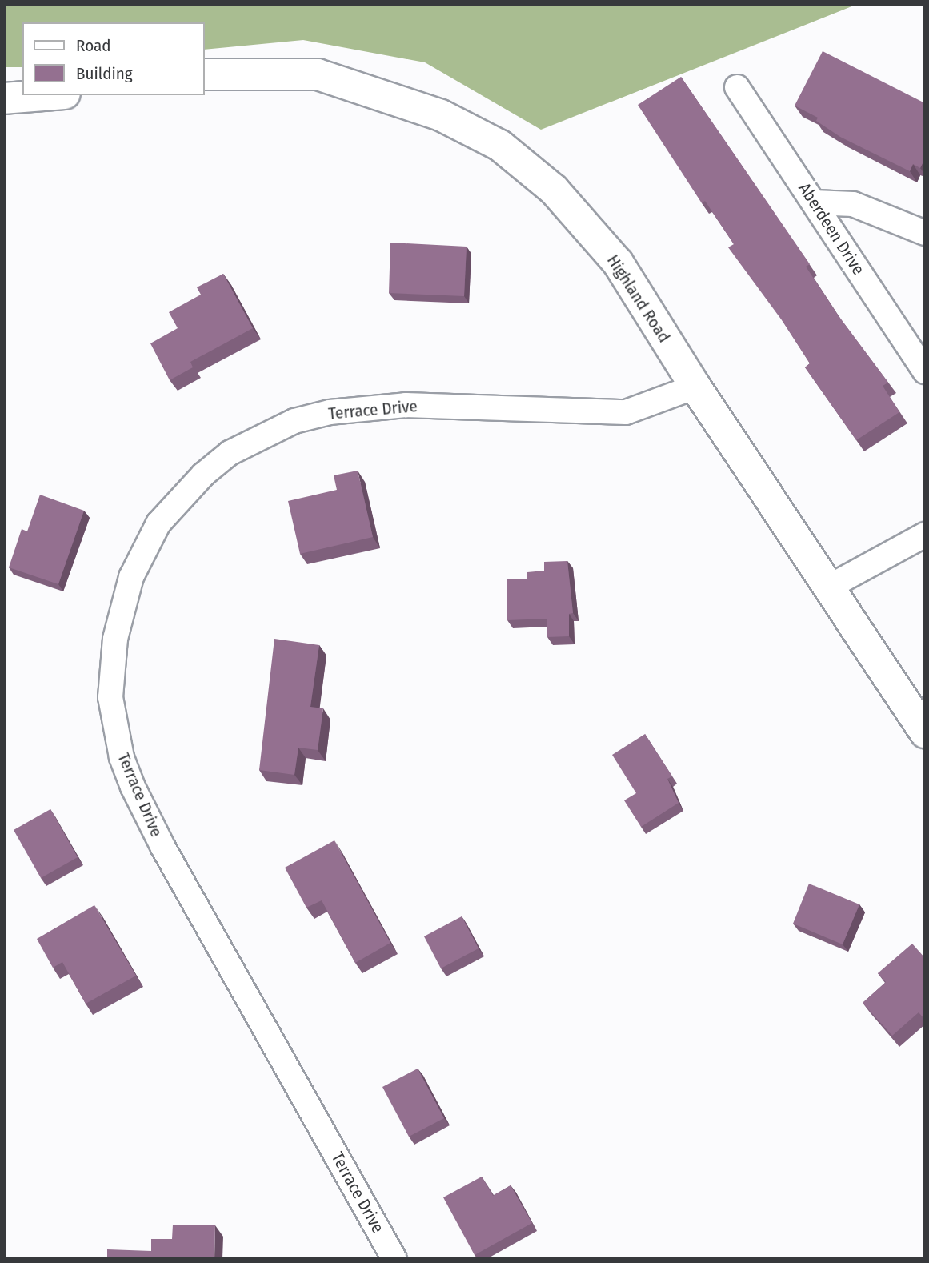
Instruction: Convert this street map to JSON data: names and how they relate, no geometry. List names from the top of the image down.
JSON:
{
  "streets": {
    "street": ["Aberdeen Drive", "Highland Road", "Terrace Drive"]
  },
  "crossings": [
    ["Highland Road", "Terrace Drive"]
  ],
  "legend": ["Road", "Building"]
}
